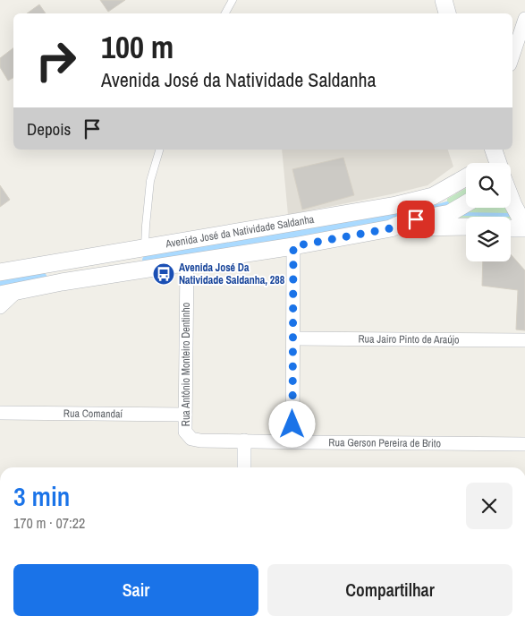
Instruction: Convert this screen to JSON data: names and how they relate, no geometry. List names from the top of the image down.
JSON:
{
  "streets": {
    "street": [
      "Avenida José da Natividade Saldanha",
      "Rua Jairo Pinto de Araújo",
      "Rua Antônio Monteiro Dentinho",
      "Rua Comandaí",
      "Rua Gerson Pereira de Brito"
    ]
  },
  "crossings": [
    ["Avenida José da Natividade Saldanha", "Rua Antônio Monteiro Dentinho"],
    ["Rua Antônio Monteiro Dentinho", "Rua Comandaí"],
    ["Rua Antônio Monteiro Dentinho", "Rua Gerson Pereira de Brito"]
  ],
  "places": {
    "bus stop": ["Avenida José Da Natividade Saldanha, 288"]
  },
  "page": {
    "turn": ["100 m", "Avenida José da Natividade Saldanha"],
    "then": "Depois",
    "heading": ["3 min", "170 m · 07:22"],
    "buttons": ["Sair", "Compartilhar"]
  }
}
